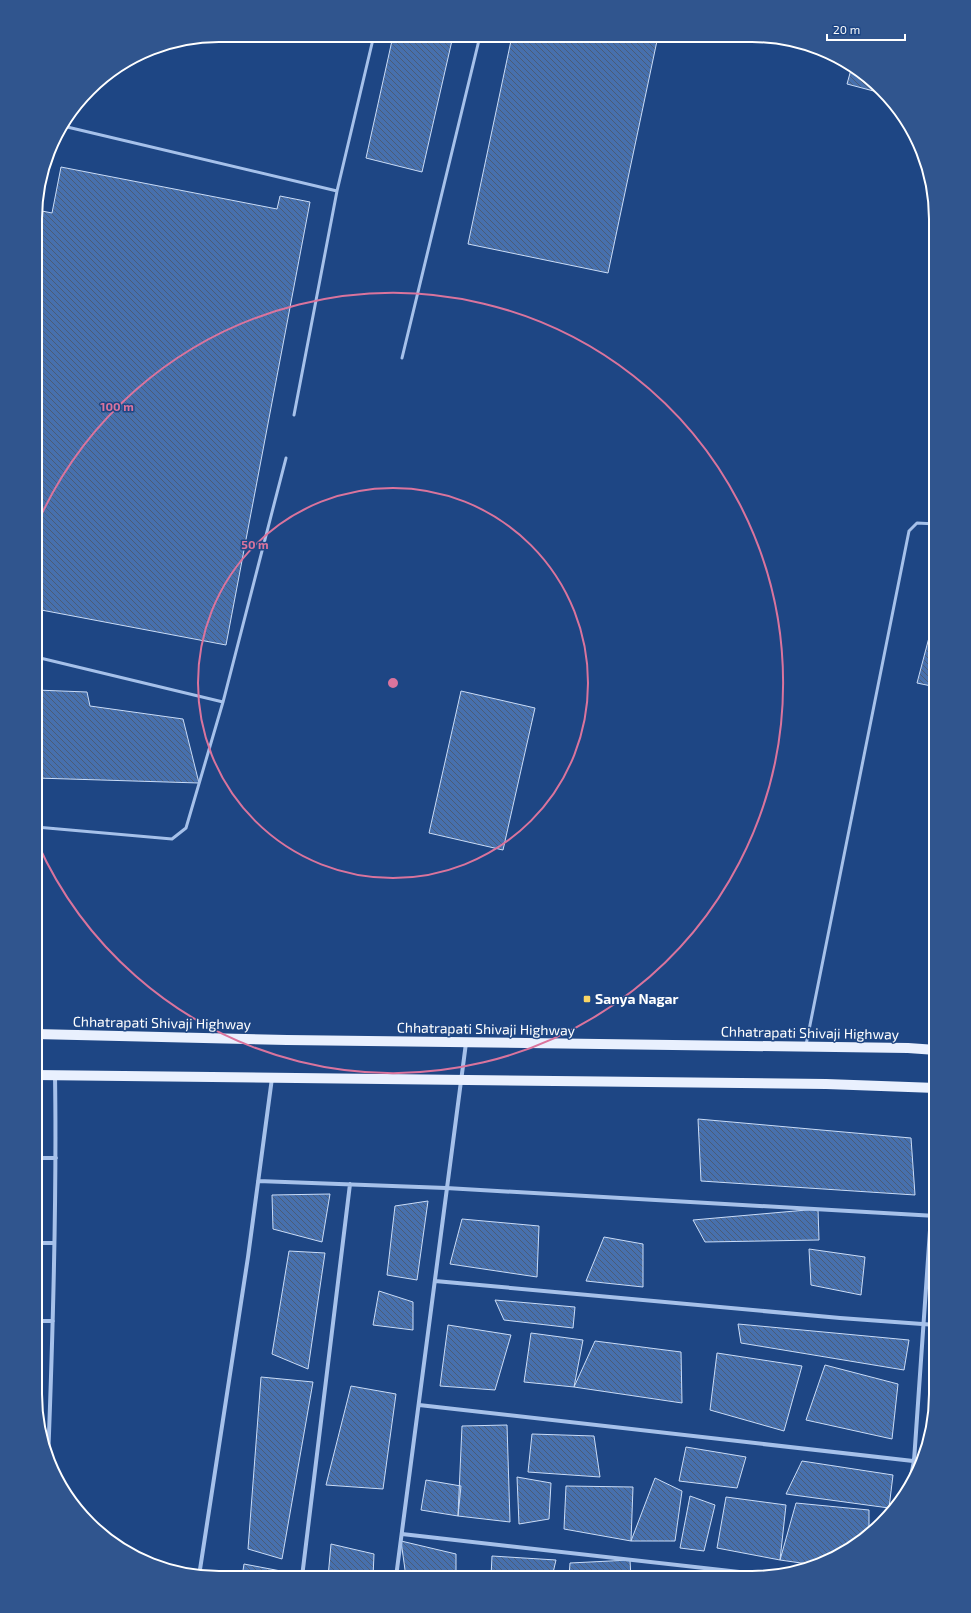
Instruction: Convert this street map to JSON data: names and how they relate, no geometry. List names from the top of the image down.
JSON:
{
  "streets": {
    "main road": ["Chhatrapati Shivaji Highway"]
  },
  "places": {
    "transit": ["Sanya Nagar"]
  },
  "scale_bar": "20 m",
  "rings": ["100 m", "50 m"]
}
